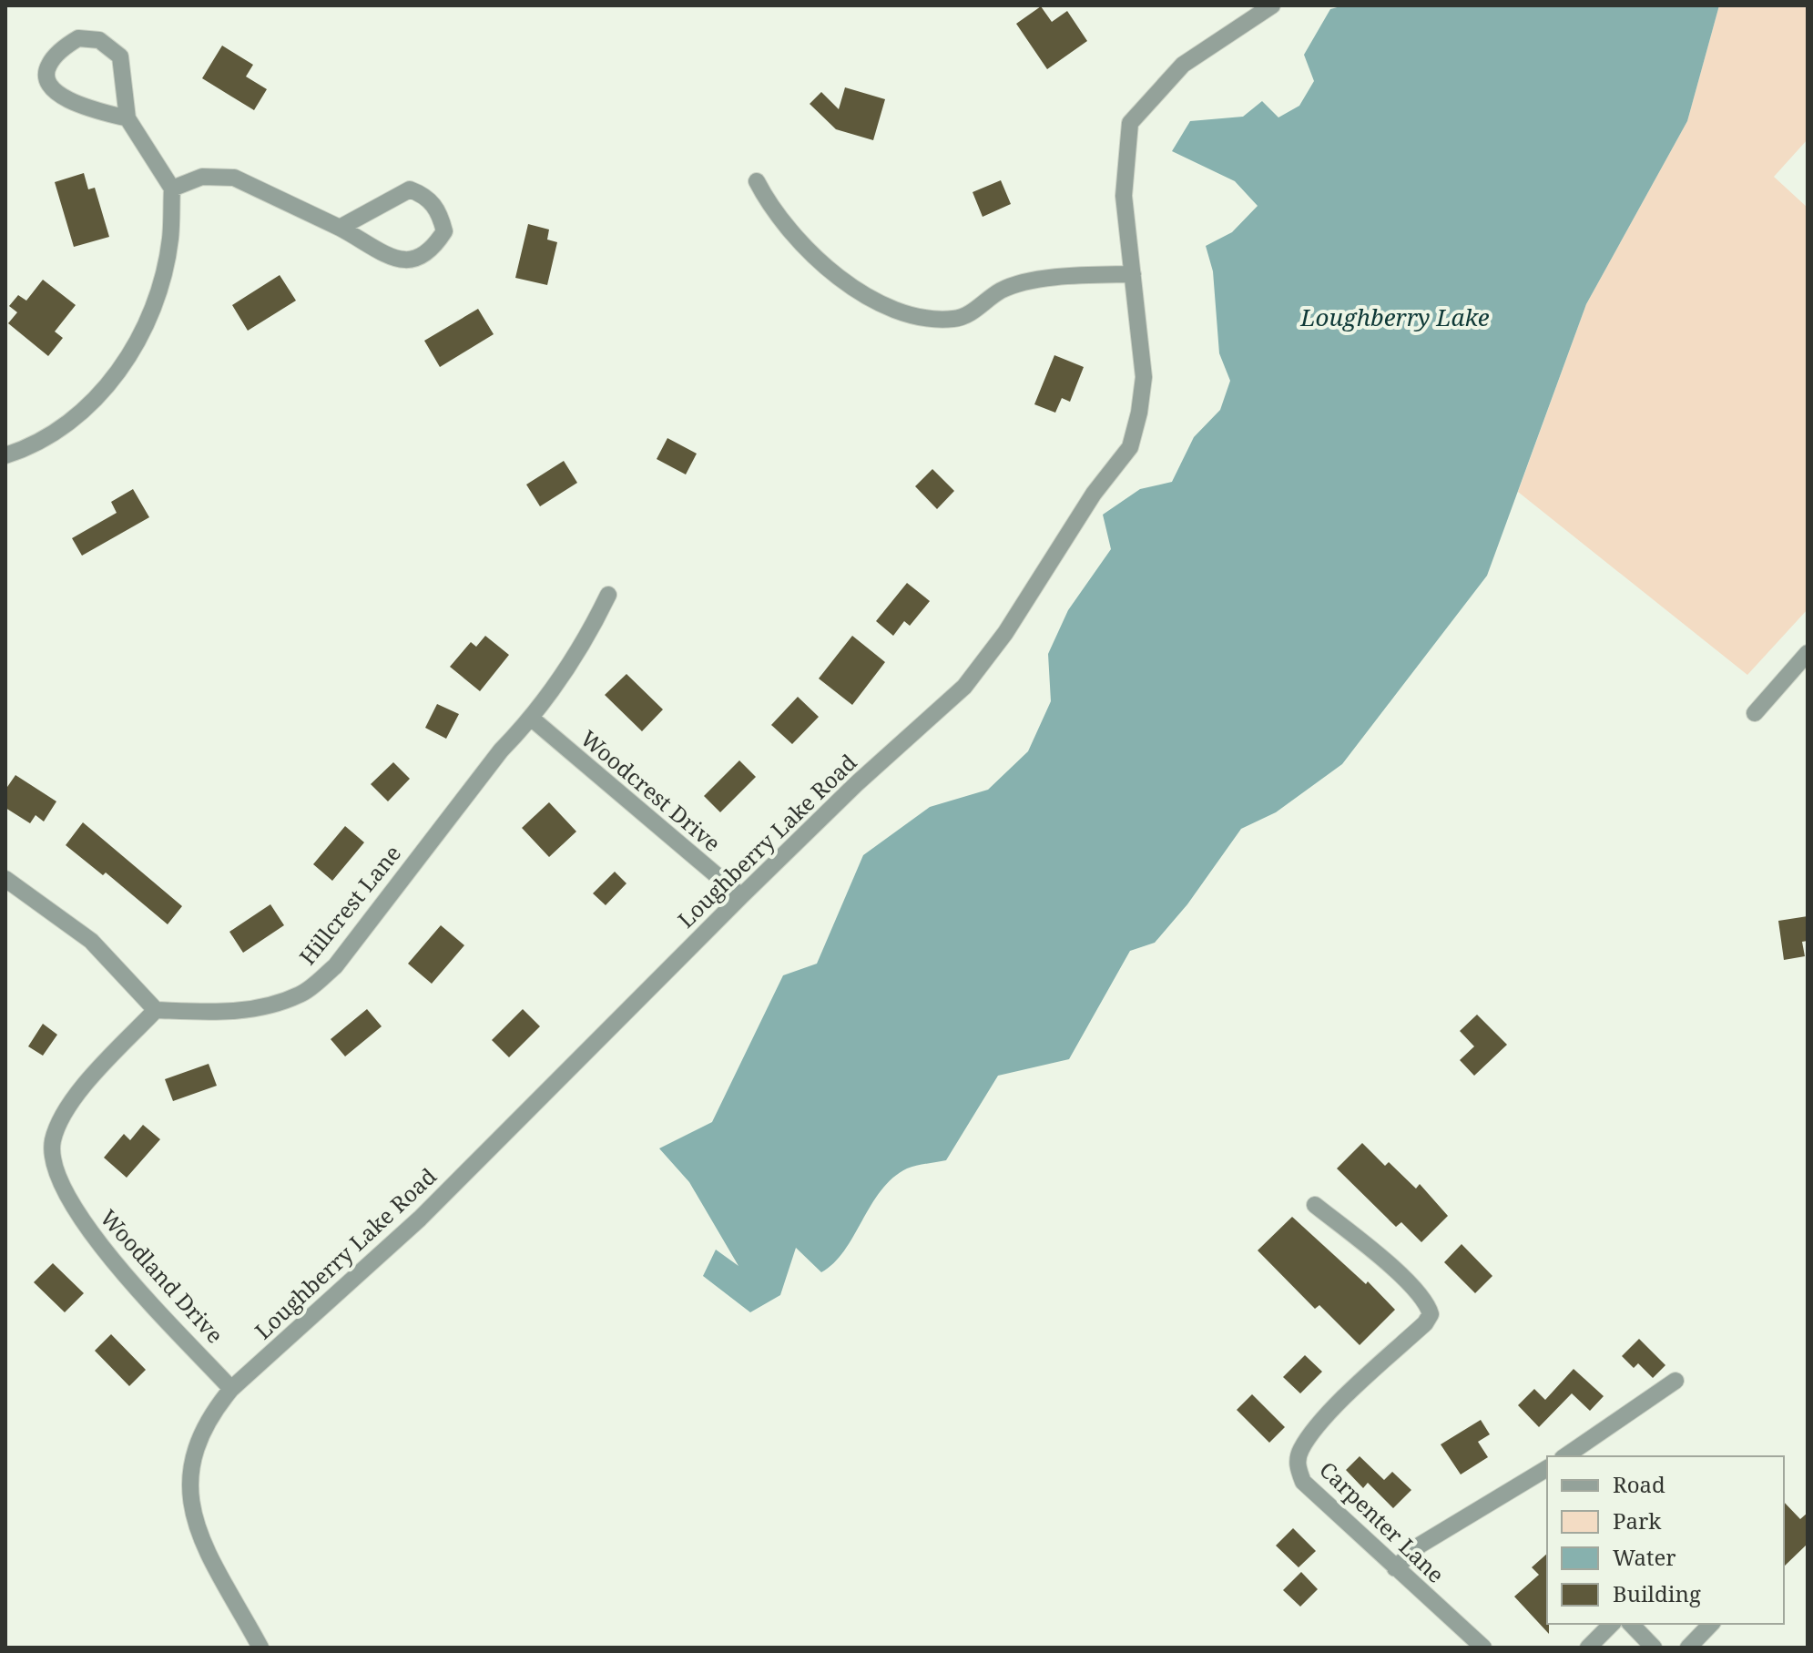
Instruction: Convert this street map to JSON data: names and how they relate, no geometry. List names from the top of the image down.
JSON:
{
  "streets": {
    "street": [
      "Woodcrest Drive",
      "Loughberry Lake Road",
      "Hillcrest Lane",
      "Woodland Drive",
      "Carpenter Lane"
    ]
  },
  "crossings": [
    ["Woodcrest Drive", "Loughberry Lake Road"],
    ["Woodcrest Drive", "Hillcrest Lane"],
    ["Loughberry Lake Road", "Woodland Drive"],
    ["Hillcrest Lane", "Woodland Drive"]
  ],
  "water": ["Loughberry Lake"],
  "legend": [
    "Road",
    "Park",
    "Water",
    "Building"
  ]
}
